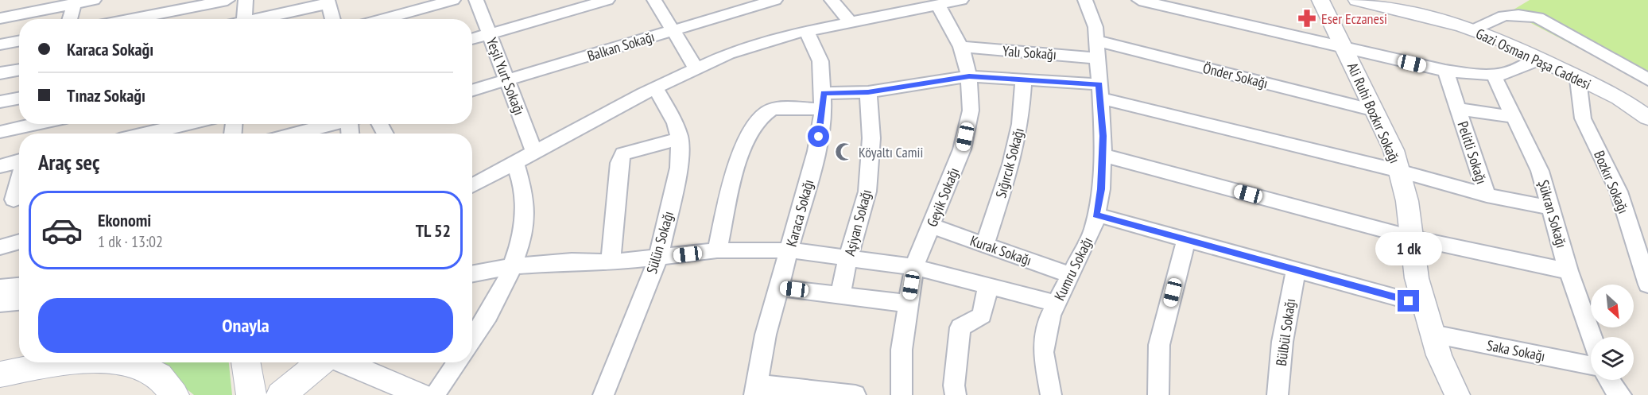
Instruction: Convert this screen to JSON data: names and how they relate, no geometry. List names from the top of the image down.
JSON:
{
  "streets": {
    "street": [
      "Balkan Sokağı",
      "Yalı Sokağı",
      "Gazi Osman Paşa Caddesi",
      "Önder Sokağı",
      "Yeşil Yurt Sokağı",
      "Ali Ruhi Bozkır Sokağı",
      "Pelitli Sokağı",
      "Sığırcık Sokağı",
      "Bozkır Sokağı",
      "Geyik Sokağı",
      "Karaca Sokağı",
      "Şükran Sokağı",
      "Aşiyan Sokağı",
      "Sülün Sokağı",
      "Kurak Sokağı",
      "Kumru Sokağı",
      "Bülbül Sokağı",
      "Saka Sokağı"
    ]
  },
  "crossings": [
    ["Balkan Sokağı", "Yeşil Yurt Sokağı"],
    ["Yalı Sokağı", "Önder Sokağı"],
    ["Yalı Sokağı", "Geyik Sokağı"],
    ["Yalı Sokağı", "Kumru Sokağı"],
    ["Gazi Osman Paşa Caddesi", "Bozkır Sokağı"],
    ["Önder Sokağı", "Ali Ruhi Bozkır Sokağı"],
    ["Önder Sokağı", "Kumru Sokağı"],
    ["Ali Ruhi Bozkır Sokağı", "Saka Sokağı"],
    ["Pelitli Sokağı", "Şükran Sokağı"],
    ["Sığırcık Sokağı", "Kurak Sokağı"],
    ["Geyik Sokağı", "Kurak Sokağı"],
    ["Kurak Sokağı", "Kumru Sokağı"]
  ],
  "places": {
    "pharmacy": ["Eser Eczanesi"],
    "mosque": ["Köyaltı Camii"]
  },
  "north": "bottom right",
  "page": {
    "banner": ["Karaca Sokağı", "Tınaz Sokağı"],
    "heading": "Araç seç",
    "list": [
      {
        "name": "Ekonomi",
        "note": "1 dk · 13:02",
        "value": "TL 52"
      }
    ],
    "bubble": "1 dk",
    "buttons": "Onayla"
  }
}
